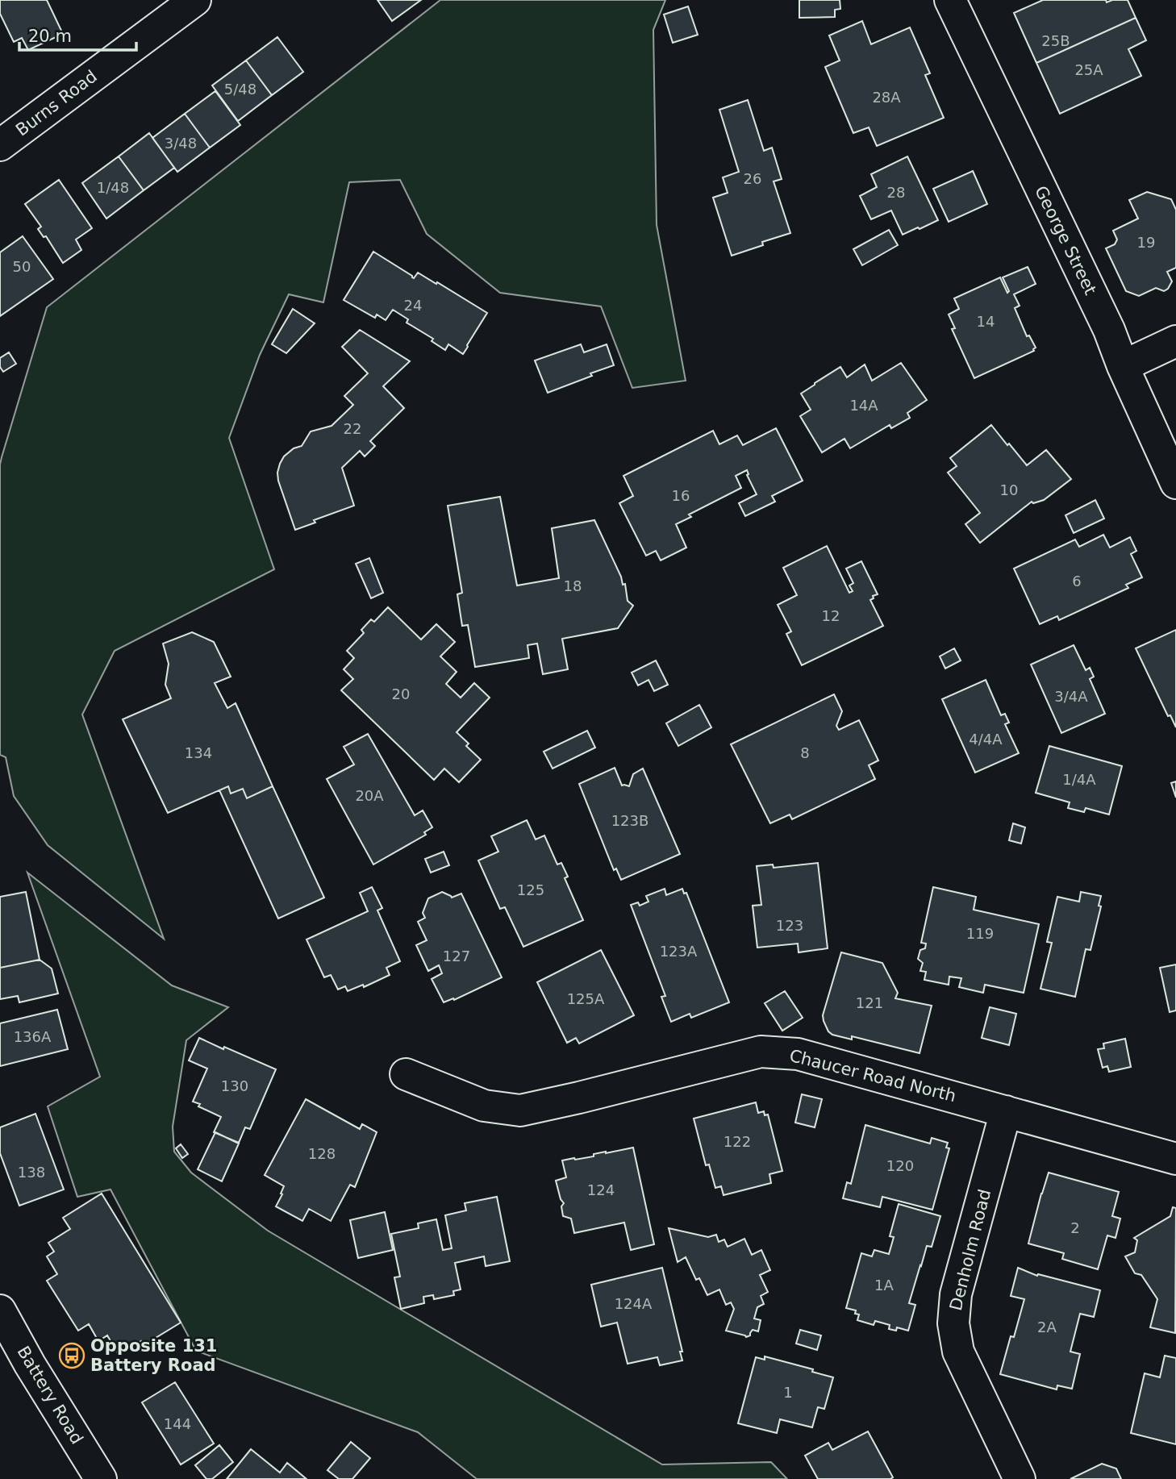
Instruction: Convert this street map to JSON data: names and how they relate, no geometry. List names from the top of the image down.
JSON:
{
  "streets": {
    "street": [
      "Burns Road",
      "George Street",
      "Chaucer Road North",
      "Denholm Road",
      "Battery Road"
    ]
  },
  "crossings": [
    ["Chaucer Road North", "Denholm Road"]
  ],
  "places": {
    "bus stop": ["Opposite 131 Battery Road"]
  },
  "house_numbers": [
    "25B",
    "25A",
    "5/48",
    "28A",
    "3/48",
    "26",
    "1/48",
    "28",
    "19",
    "50",
    "24",
    "14",
    "14A",
    "22",
    "10",
    "16",
    "6",
    "18",
    "12",
    "20",
    "3/4A",
    "4/4A",
    "134",
    "8",
    "1/4A",
    "20A",
    "123B",
    "125",
    "123",
    "119",
    "123A",
    "127",
    "125A",
    "121",
    "136A",
    "130",
    "122",
    "128",
    "120",
    "138",
    "124",
    "2",
    "1A",
    "124A",
    "2A",
    "1",
    "144"
  ],
  "scale_bar": "20 m"
}
